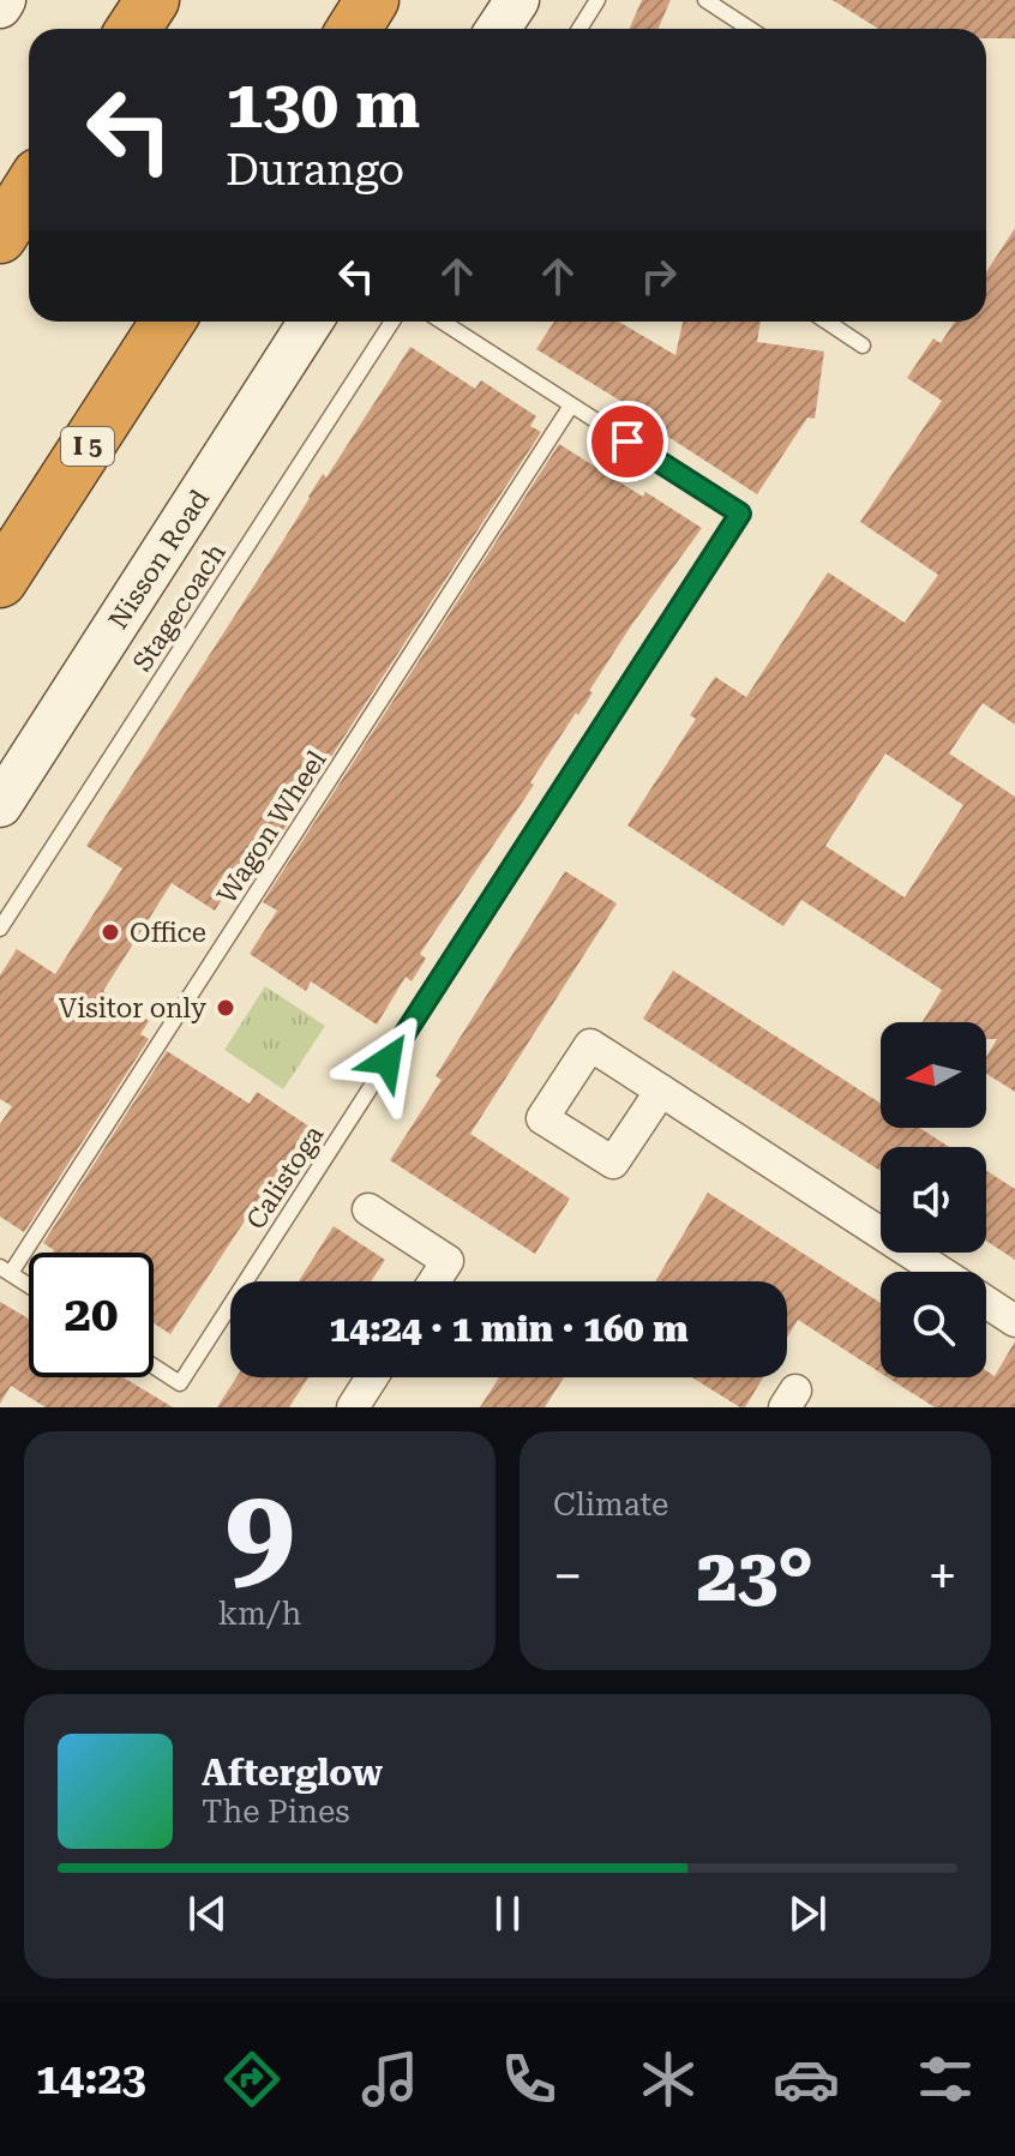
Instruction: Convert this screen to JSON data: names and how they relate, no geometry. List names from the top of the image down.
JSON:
{
  "streets": {
    "highway": ["I 5"],
    "street": ["Nisson Road"],
    "lane": ["Stagecoach", "Wagon Wheel", "Calistoga"]
  },
  "crossings": [
    ["Wagon Wheel", "Calistoga"]
  ],
  "places": ["Office", "Visitor only"],
  "north": "left",
  "page": {
    "turn": ["130 m", "Durango"],
    "limit": "20",
    "trip": "14:24 · 1 min · 160 m",
    "tile": [
      ["9", "km/h"],
      "Climate"
    ],
    "heat": ["−", "23°", "+"],
    "song": ["Afterglow", "The Pines"],
    "tabs": "14:23"
  }
}
